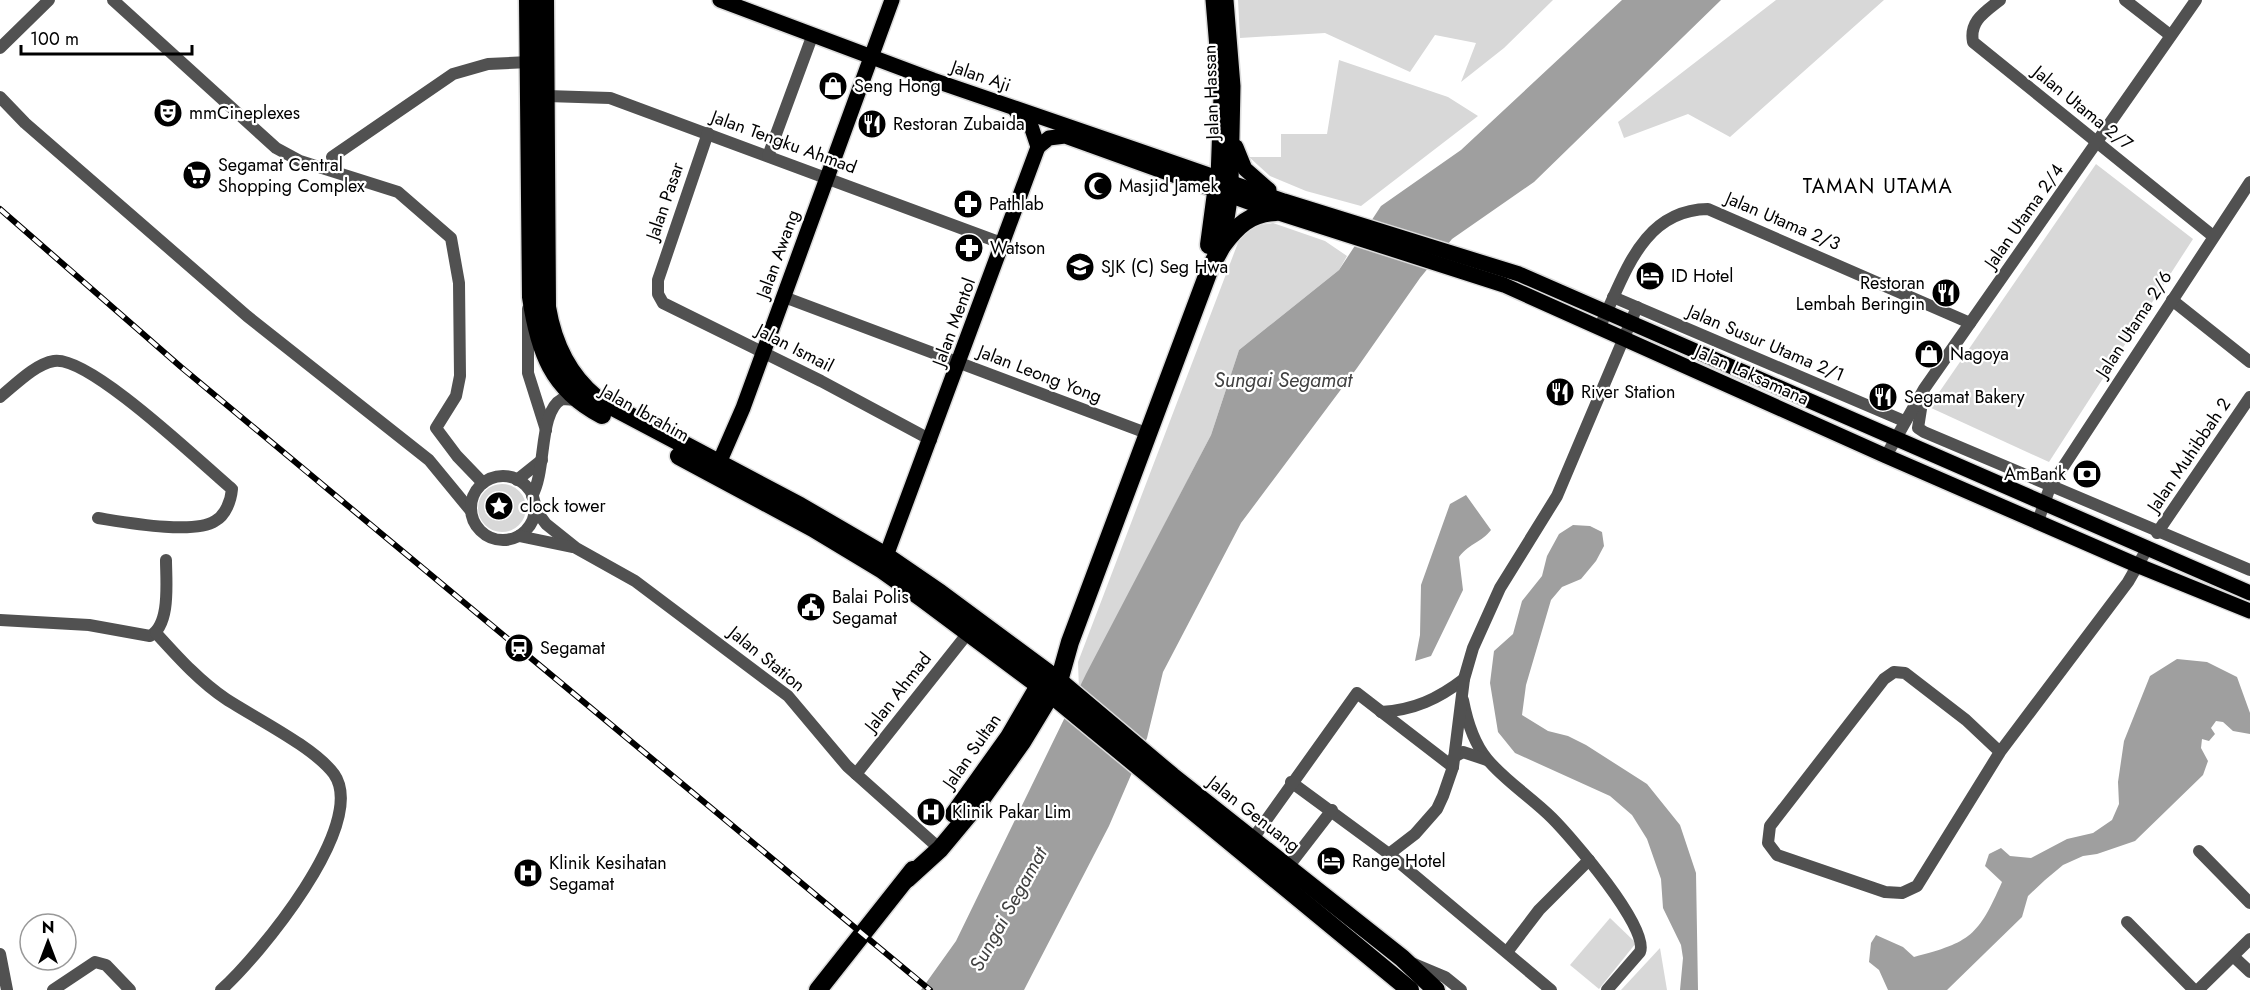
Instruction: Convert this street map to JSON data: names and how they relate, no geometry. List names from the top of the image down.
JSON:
{
  "streets": {
    "highway": ["Jalan Ibrahim", "Jalan Sultan", "Jalan Genuang"],
    "main road": [
      "Jalan Aji",
      "Jalan Hassan",
      "Jalan Awang",
      "Jalan Mentol",
      "Jalan Laksamana"
    ],
    "street": [
      "Jalan Utama 2/7",
      "Jalan Tengku Ahmad",
      "Jalan Pasar",
      "Jalan Utama 2/4",
      "Jalan Utama 2/3",
      "Jalan Utama 2/6",
      "Jalan Susur Utama 2/1",
      "Jalan Ismail",
      "Jalan Leong Yong",
      "Jalan Muhibbah 2",
      "Jalan Station",
      "Jalan Ahmad"
    ]
  },
  "crossings": [
    ["Jalan Aji", "Jalan Hassan"],
    ["Jalan Aji", "Jalan Awang"],
    ["Jalan Aji", "Jalan Laksamana"],
    ["Jalan Aji", "Jalan Sultan"],
    ["Jalan Hassan", "Jalan Laksamana"],
    ["Jalan Hassan", "Jalan Sultan"],
    ["Jalan Utama 2/7", "Jalan Utama 2/4"],
    ["Jalan Utama 2/7", "Jalan Utama 2/6"],
    ["Jalan Tengku Ahmad", "Jalan Pasar"],
    ["Jalan Tengku Ahmad", "Jalan Awang"],
    ["Jalan Tengku Ahmad", "Jalan Mentol"],
    ["Jalan Tengku Ahmad", "Jalan Ibrahim"],
    ["Jalan Pasar", "Jalan Ismail"],
    ["Jalan Utama 2/4", "Jalan Utama 2/3"],
    ["Jalan Utama 2/4", "Jalan Susur Utama 2/1"],
    ["Jalan Utama 2/4", "Jalan Laksamana"],
    ["Jalan Utama 2/3", "Jalan Susur Utama 2/1"],
    ["Jalan Utama 2/3", "Jalan Laksamana"],
    ["Jalan Awang", "Jalan Ismail"],
    ["Jalan Awang", "Jalan Leong Yong"],
    ["Jalan Awang", "Jalan Ibrahim"],
    ["Jalan Mentol", "Jalan Ismail"],
    ["Jalan Mentol", "Jalan Leong Yong"],
    ["Jalan Mentol", "Jalan Ibrahim"],
    ["Jalan Utama 2/6", "Jalan Laksamana"],
    ["Jalan Leong Yong", "Jalan Sultan"],
    ["Jalan Laksamana", "Jalan Sultan"],
    ["Jalan Ibrahim", "Jalan Ahmad"],
    ["Jalan Ibrahim", "Jalan Sultan"],
    ["Jalan Ibrahim", "Jalan Genuang"],
    ["Jalan Station", "Jalan Ahmad"],
    ["Jalan Station", "Jalan Sultan"],
    ["Jalan Sultan", "Jalan Genuang"]
  ],
  "districts": ["TAMAN UTAMA"],
  "water": ["Sungai Segamat"],
  "places": {
    "shop": ["Seng Hong", "Nagoya"],
    "theatre": ["mmCineplexes"],
    "restaurant": [
      "Restoran Zubaida",
      "Restoran Lembah Beringin",
      "River Station",
      "Segamat Bakery"
    ],
    "supermarket": ["Segamat Central Shopping Complex"],
    "mosque": ["Masjid Jamek"],
    "pharmacy": ["Pathlab", "Watson"],
    "school or university": ["SJK (C) Seg Hwa"],
    "hotel": ["ID Hotel", "Range Hotel"],
    "bank": ["AmBank"],
    "place": ["clock tower"],
    "public building": ["Balai Polis Segamat"],
    "station": ["Segamat"],
    "hospital": ["Klinik Pakar Lim", "Klinik Kesihatan Segamat"]
  },
  "scale_bar": "100 m",
  "north": "top"
}
